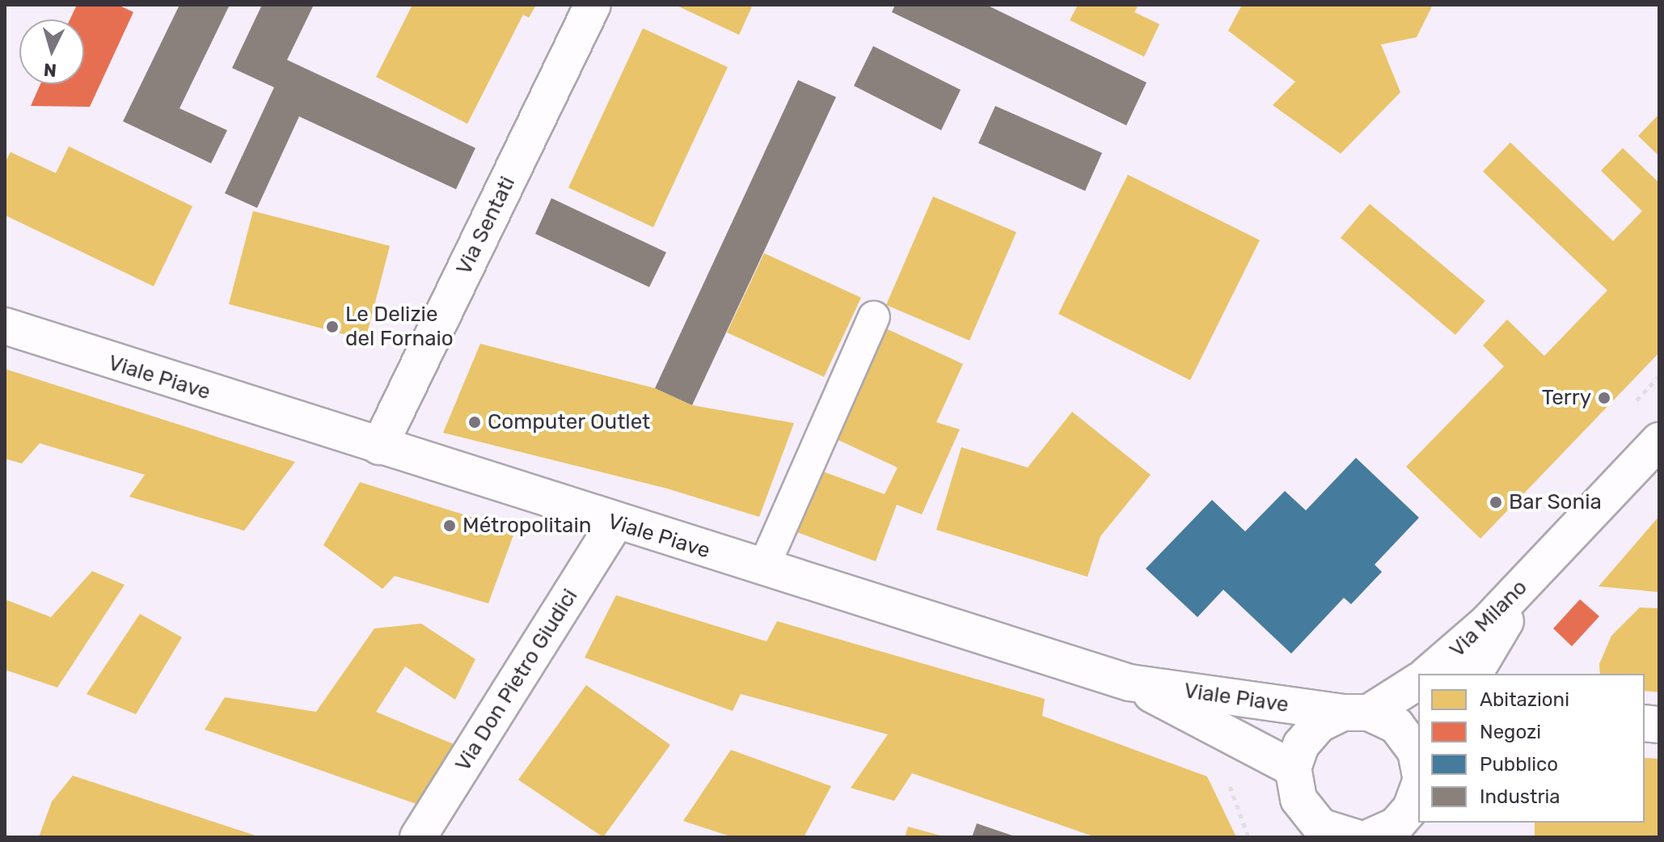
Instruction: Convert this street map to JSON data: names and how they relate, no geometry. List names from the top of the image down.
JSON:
{
  "streets": {
    "street": [
      "Via Sentati",
      "Viale Piave",
      "Via Milano",
      "Via Don Pietro Giudici"
    ]
  },
  "crossings": [
    ["Via Sentati", "Viale Piave"],
    ["Viale Piave", "Via Don Pietro Giudici"]
  ],
  "places": [
    "Le Delizie del Fornaio",
    "Terry",
    "Computer Outlet",
    "Bar Sonia",
    "Métropolitain"
  ],
  "legend": [
    "Abitazioni",
    "Negozi",
    "Pubblico",
    "Industria"
  ],
  "north": "bottom"
}
